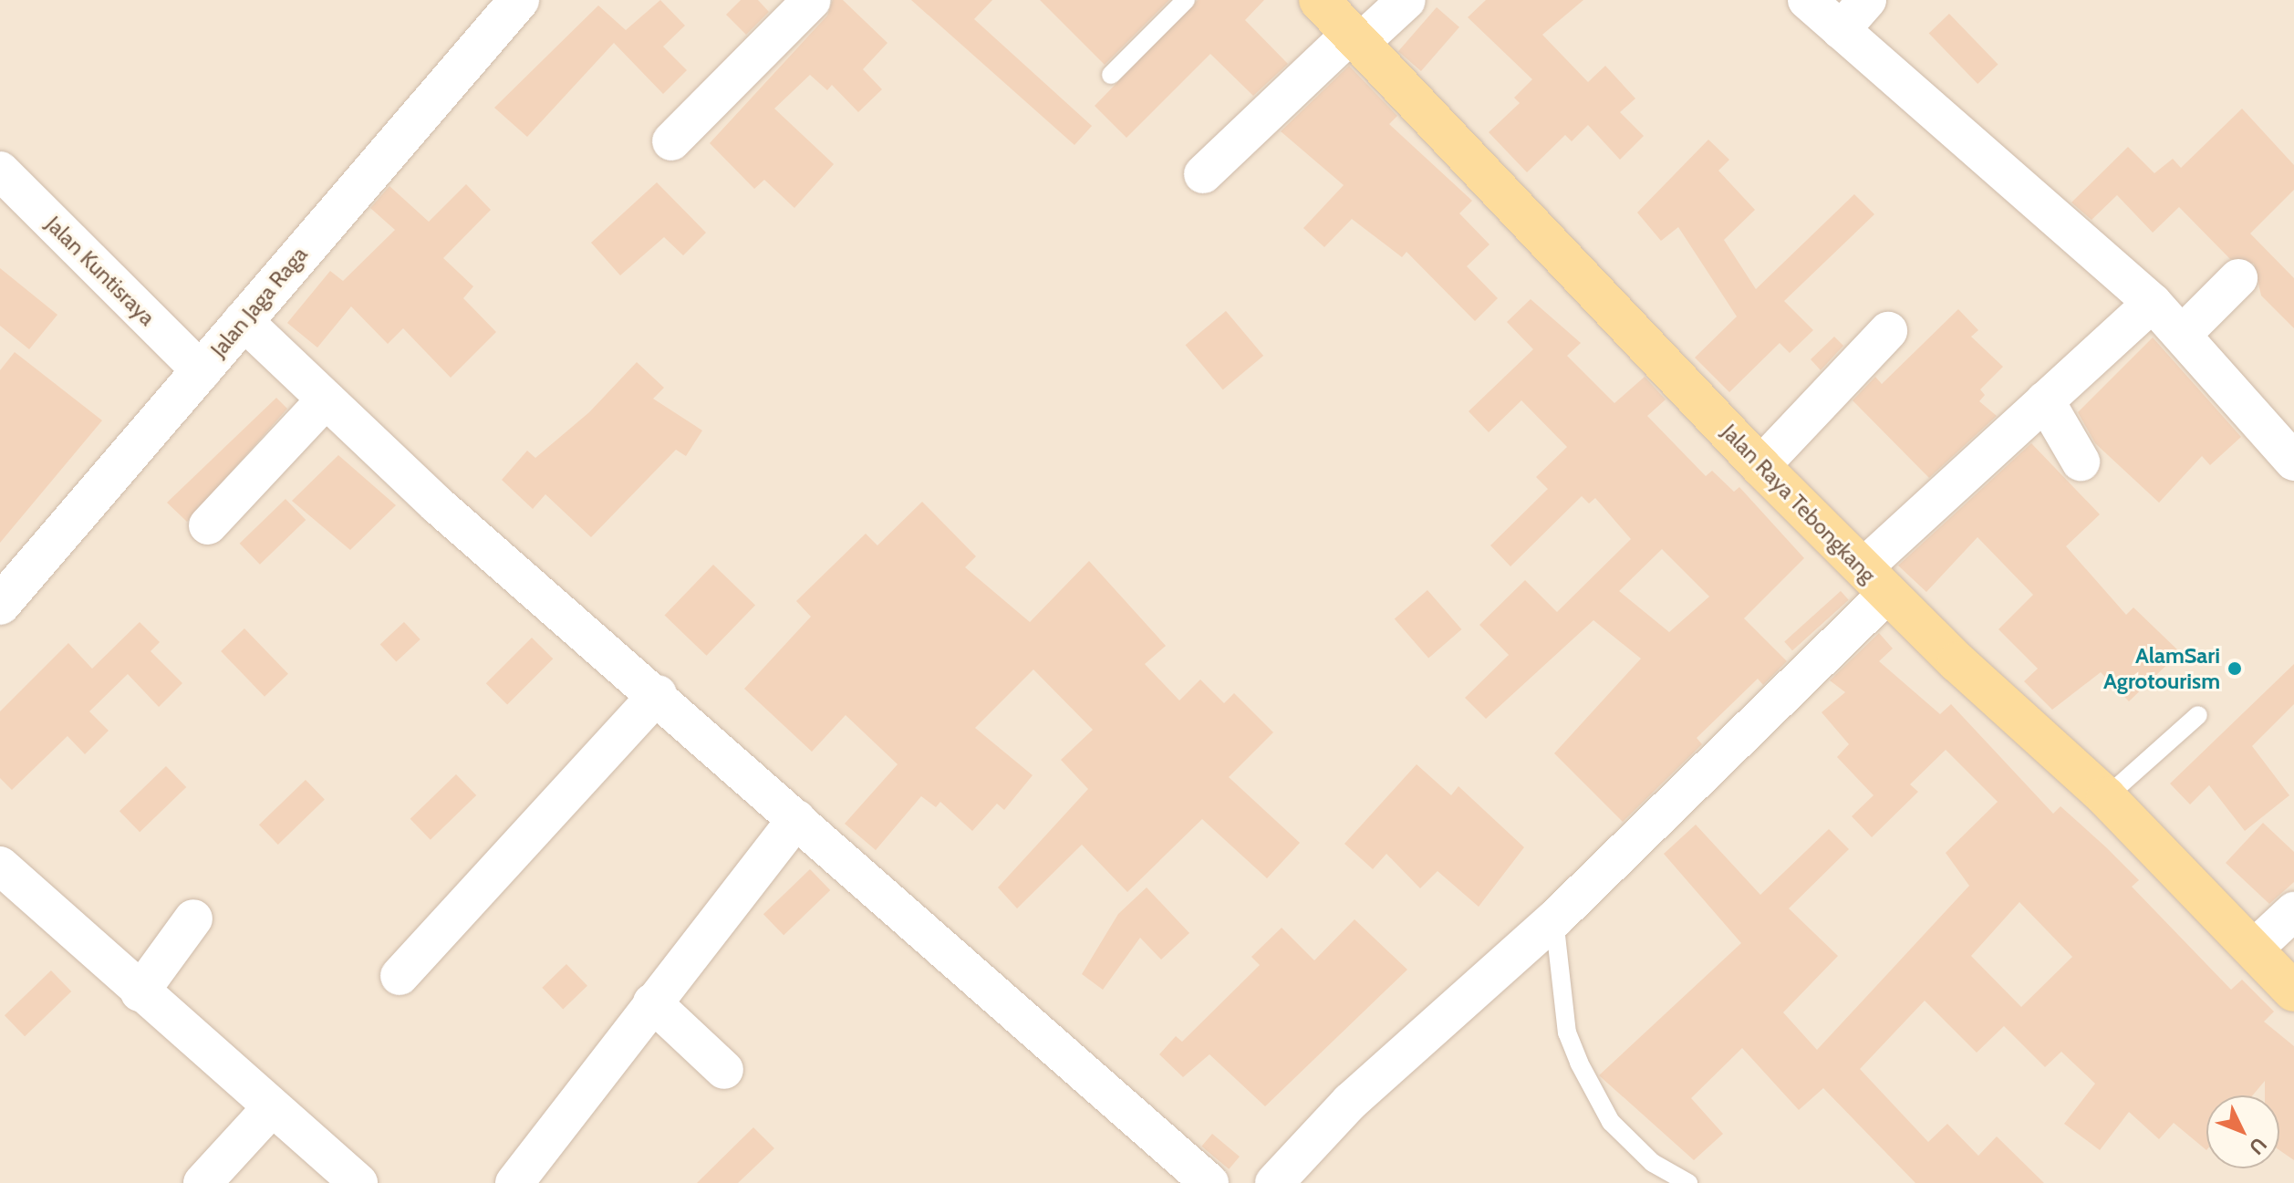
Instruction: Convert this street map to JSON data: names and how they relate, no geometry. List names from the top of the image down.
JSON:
{
  "streets": {
    "main road": ["Jalan Raya Tebongkang"],
    "street": ["Jalan Kuntisraya", "Jalan Jaga Raga"]
  },
  "crossings": [
    ["Jalan Kuntisraya", "Jalan Jaga Raga"]
  ],
  "places": ["AlamSari Agrotourism"],
  "north": "bottom right"
}
